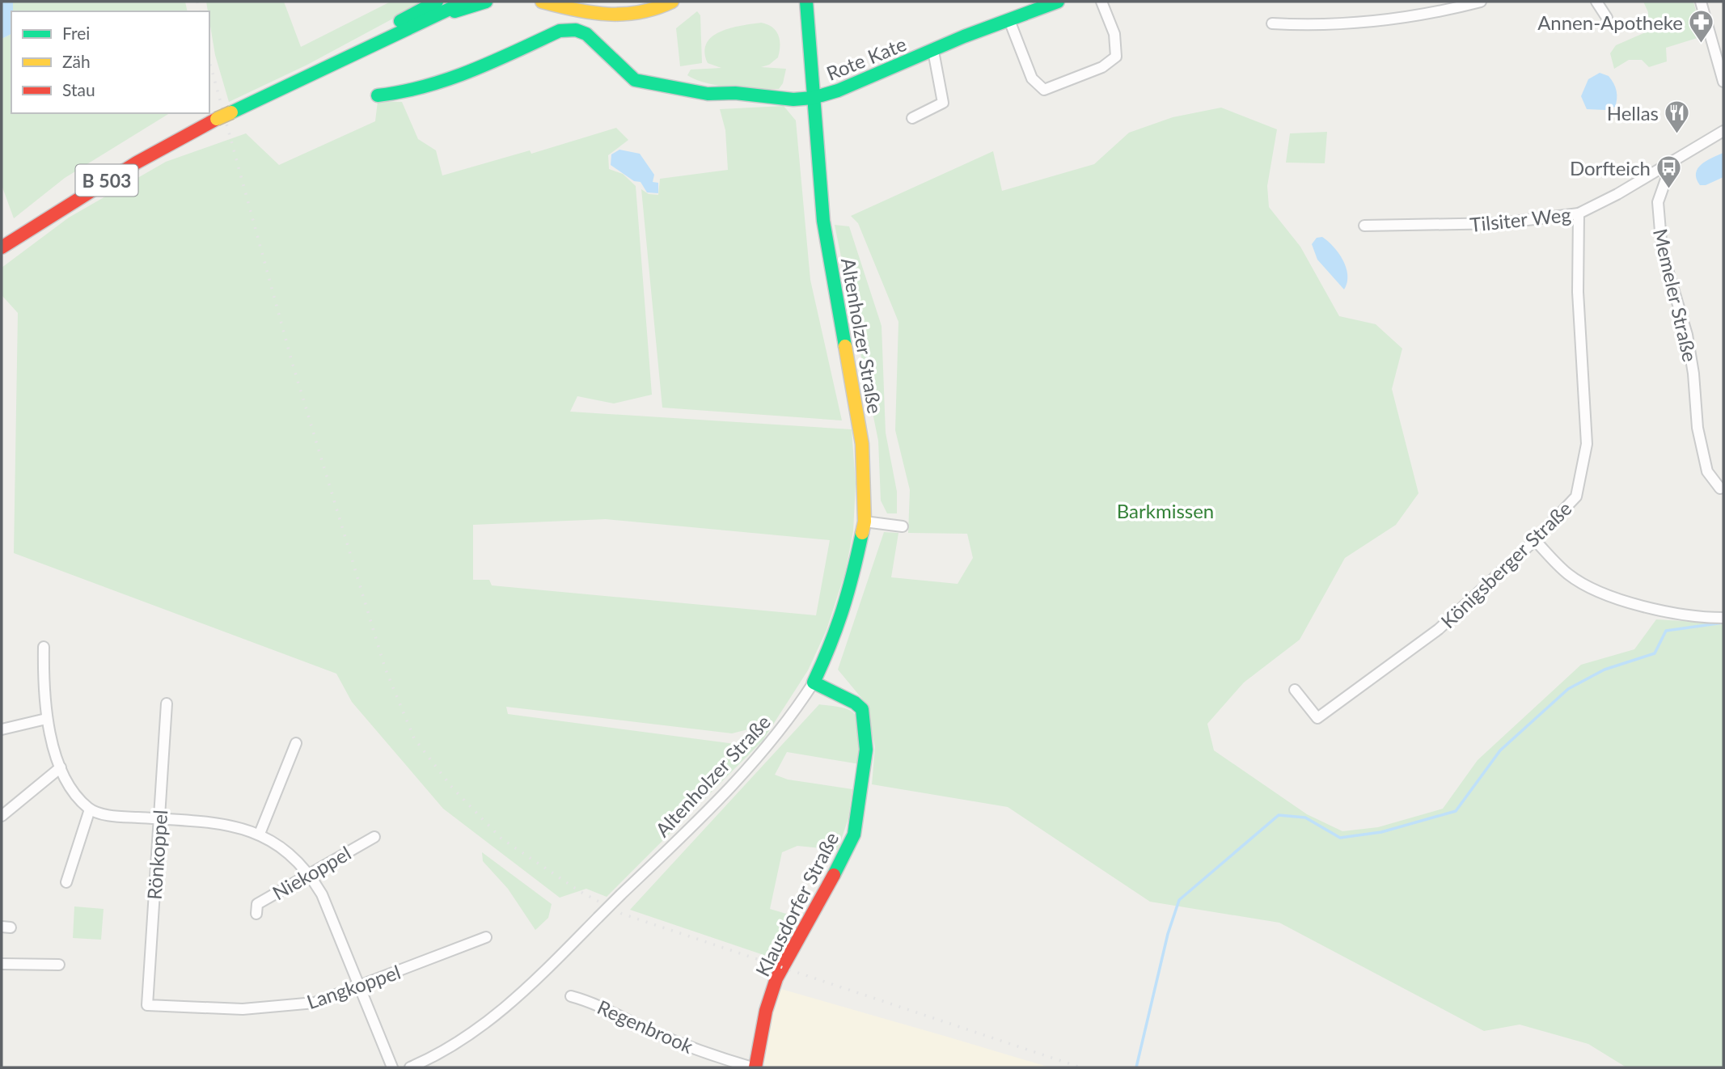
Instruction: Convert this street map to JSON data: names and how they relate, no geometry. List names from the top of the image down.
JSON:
{
  "streets": {
    "main road": [
      "Rote Kate",
      "B 503",
      "Altenholzer Straße",
      "Klausdorfer Straße"
    ],
    "street": [
      "Tilsiter Weg",
      "Memeler Straße",
      "Königsberger Straße",
      "Rönkoppel",
      "Niekoppel",
      "Langkoppel",
      "Regenbrook"
    ]
  },
  "crossings": [
    ["Rote Kate", "Altenholzer Straße"],
    ["Tilsiter Weg", "Memeler Straße"],
    ["Tilsiter Weg", "Königsberger Straße"],
    ["Altenholzer Straße", "Klausdorfer Straße"],
    ["Rönkoppel", "Langkoppel"],
    ["Klausdorfer Straße", "Regenbrook"]
  ],
  "parks": ["Barkmissen"],
  "places": {
    "pharmacy": ["Annen-Apotheke"],
    "restaurant": ["Hellas"],
    "bus stop": ["Dorfteich"]
  },
  "legend": ["Frei", "Zäh", "Stau"]
}
